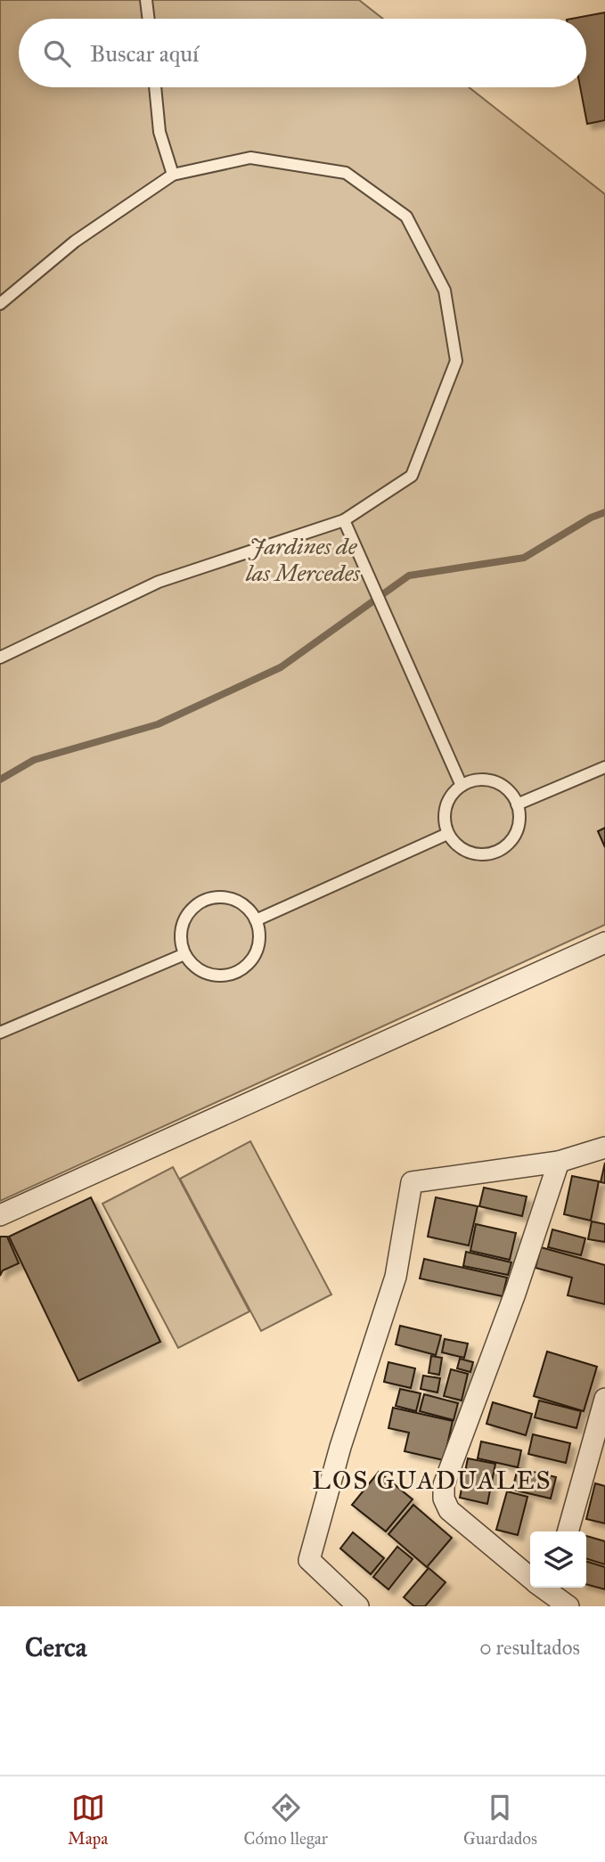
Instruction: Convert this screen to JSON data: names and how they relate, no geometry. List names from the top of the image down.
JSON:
{
  "districts": ["LOS GUADUALES"],
  "parks": ["Jardines de las Mercedes"],
  "page": {
    "search": "Buscar aquí",
    "heading": ["Cerca", "0 resultados"],
    "nav": ["Mapa", "Cómo llegar", "Guardados"]
  }
}
